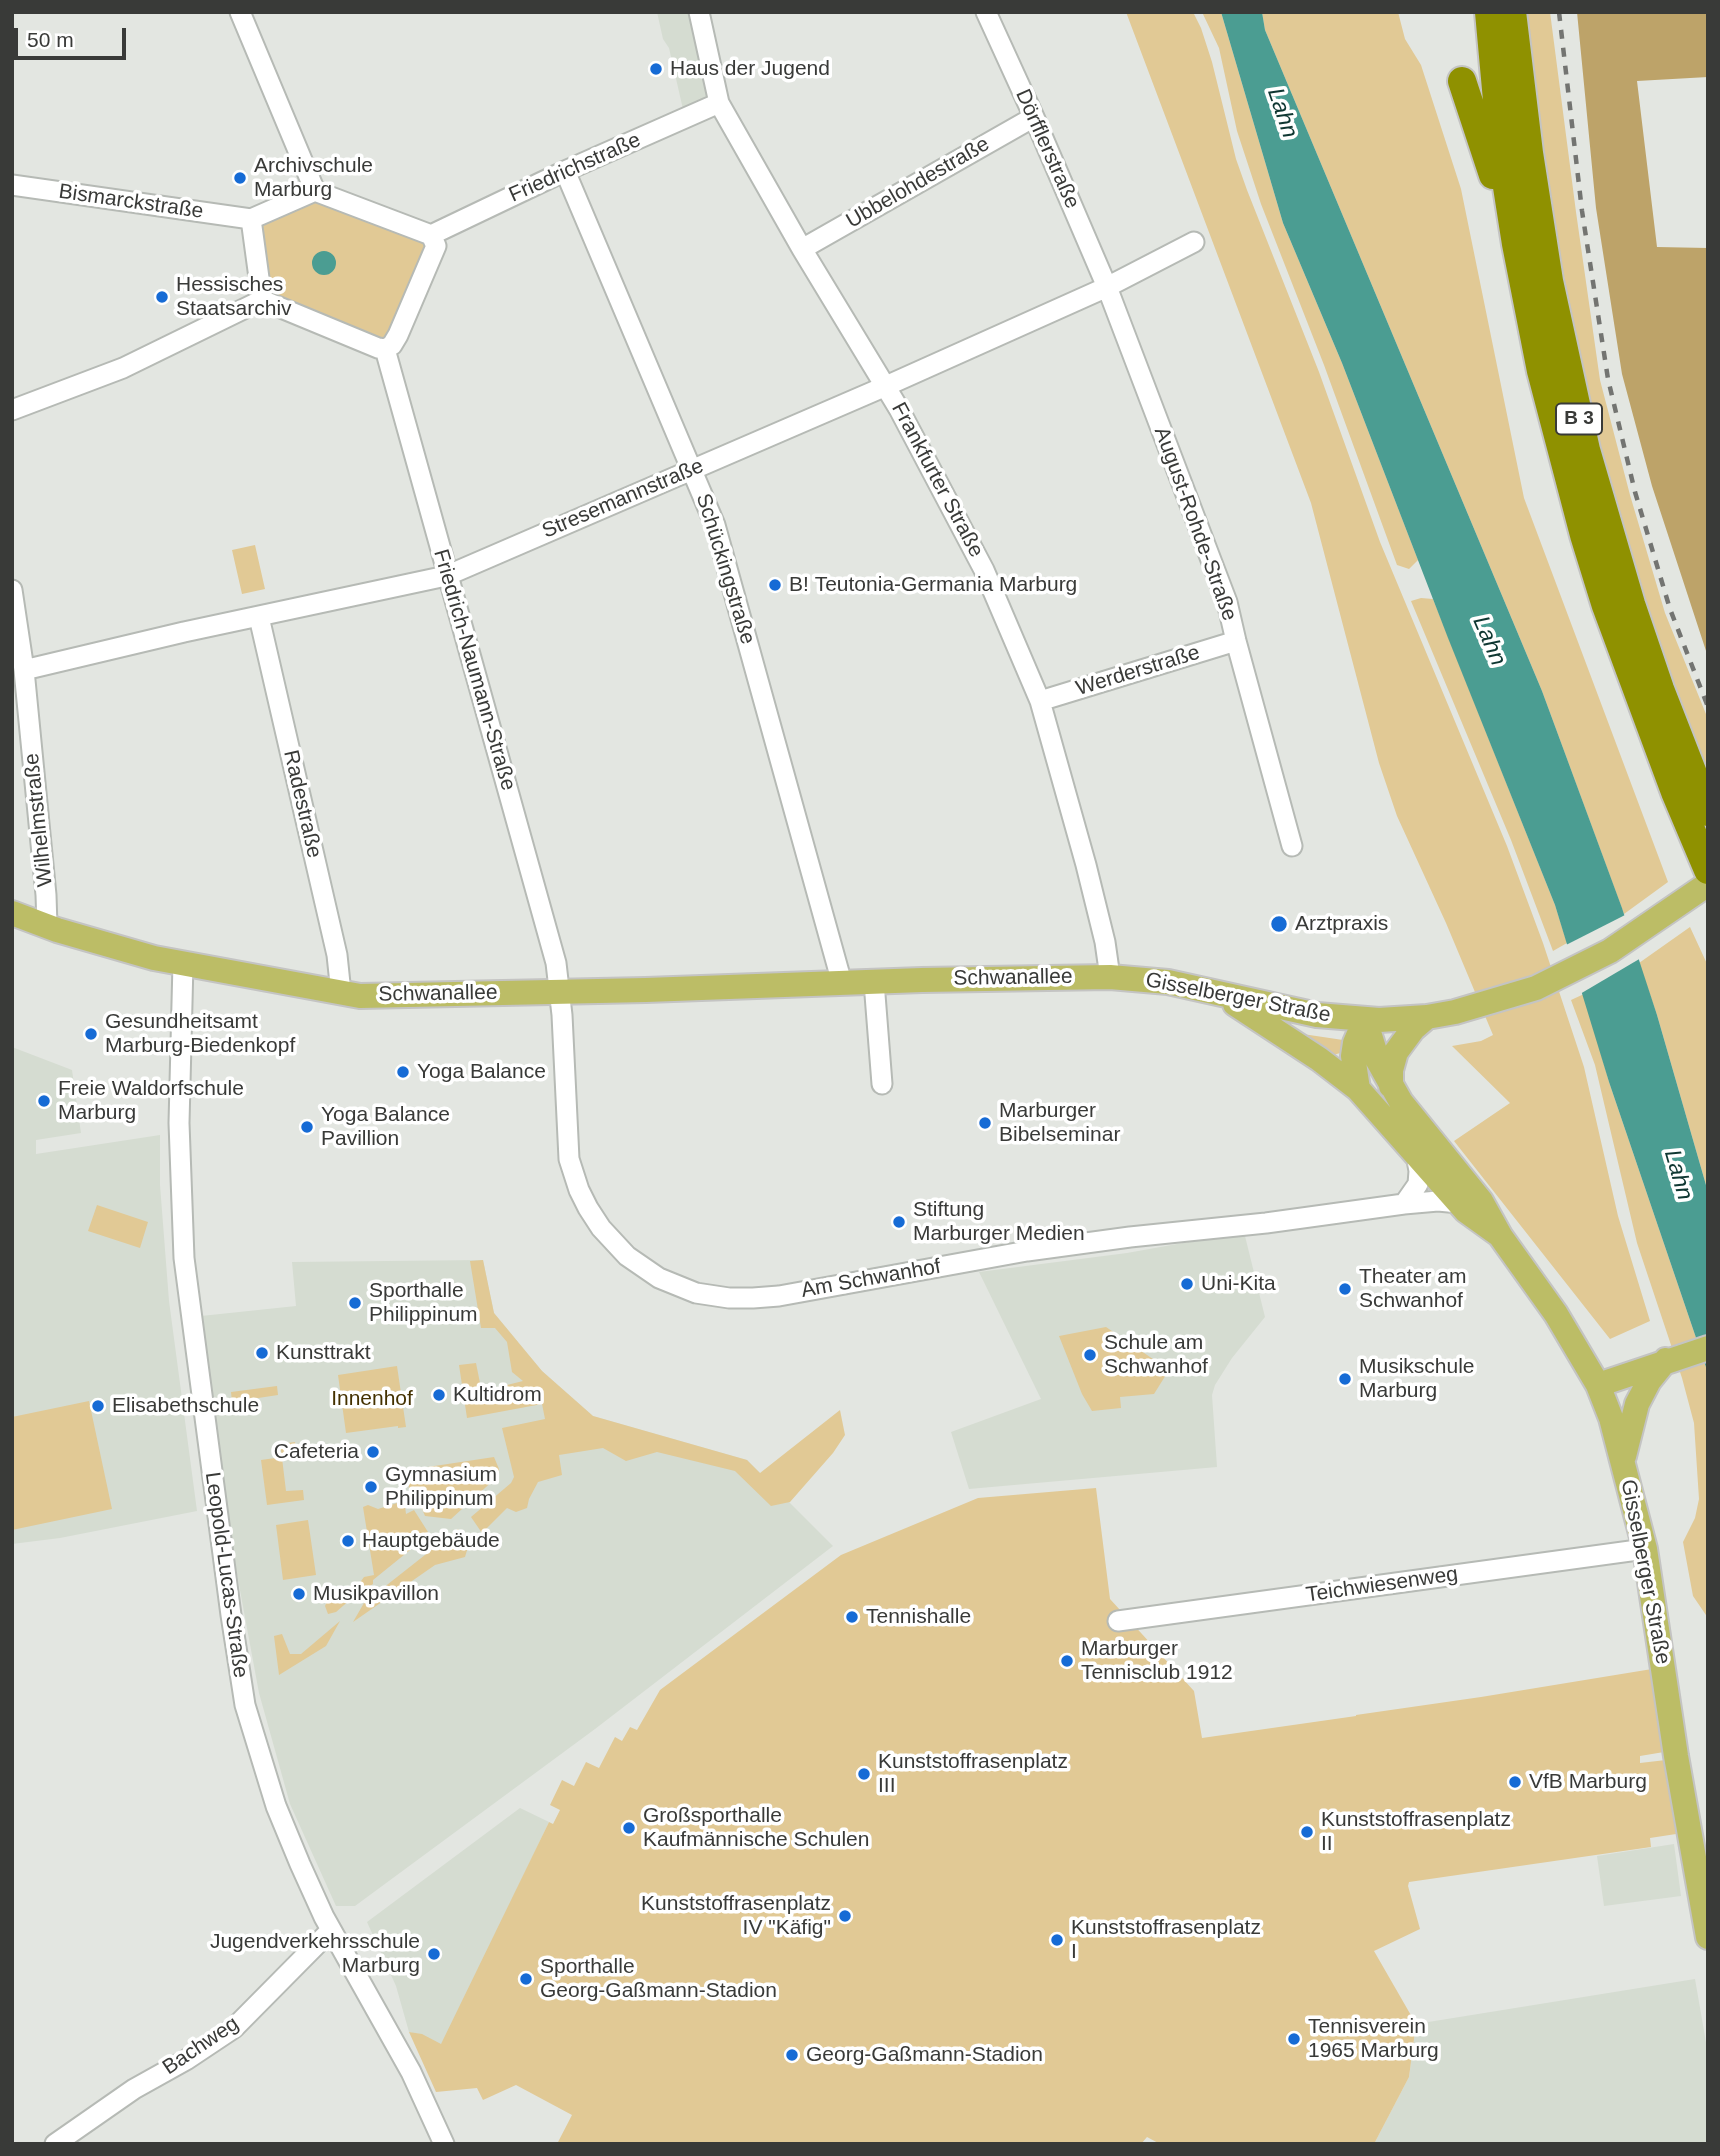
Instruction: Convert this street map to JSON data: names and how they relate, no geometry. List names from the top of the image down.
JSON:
{
  "streets": {
    "highway": ["B 3"],
    "main road": ["Schwanallee", "Gisselberger Straße"],
    "street": [
      "Dörfflerstraße",
      "Friedrichstraße",
      "Ubbelohdestraße",
      "Bismarckstraße",
      "Frankfurter Straße",
      "Stresemannstraße",
      "August-Rohde-Straße",
      "Schückingstraße",
      "Friedrich-Naumann-Straße",
      "Werderstraße",
      "Radestraße",
      "Wilhelmstraße",
      "Am Schwanhof",
      "Leopold-Lucas-Straße",
      "Teichwiesenweg",
      "Bachweg"
    ]
  },
  "crossings": [
    ["Dörfflerstraße", "Ubbelohdestraße"],
    ["Dörfflerstraße", "Stresemannstraße"],
    ["Dörfflerstraße", "August-Rohde-Straße"],
    ["Friedrichstraße", "Frankfurter Straße"],
    ["Friedrichstraße", "Schückingstraße"],
    ["Ubbelohdestraße", "Frankfurter Straße"],
    ["Frankfurter Straße", "Stresemannstraße"],
    ["Frankfurter Straße", "Werderstraße"],
    ["Frankfurter Straße", "Schwanallee"],
    ["Frankfurter Straße", "Gisselberger Straße"],
    ["Stresemannstraße", "August-Rohde-Straße"],
    ["Stresemannstraße", "Schückingstraße"],
    ["Stresemannstraße", "Friedrich-Naumann-Straße"],
    ["Stresemannstraße", "Radestraße"],
    ["Stresemannstraße", "Wilhelmstraße"],
    ["August-Rohde-Straße", "Werderstraße"],
    ["Schückingstraße", "Schwanallee"],
    ["Friedrich-Naumann-Straße", "Schwanallee"],
    ["Friedrich-Naumann-Straße", "Am Schwanhof"],
    ["Radestraße", "Schwanallee"],
    ["Wilhelmstraße", "Schwanallee"],
    ["Schwanallee", "Gisselberger Straße"],
    ["Schwanallee", "Am Schwanhof"],
    ["Schwanallee", "Leopold-Lucas-Straße"],
    ["Gisselberger Straße", "Am Schwanhof"],
    ["Gisselberger Straße", "Teichwiesenweg"],
    ["Leopold-Lucas-Straße", "Bachweg"]
  ],
  "water": ["Lahn"],
  "parks": ["Innenhof"],
  "places": [
    "Haus der Jugend",
    "Archivschule Marburg",
    "Hessisches Staatsarchiv",
    "B! Teutonia-Germania Marburg",
    "Arztpraxis",
    "Gesundheitsamt Marburg-Biedenkopf",
    "Yoga Balance",
    "Freie Waldorfschule Marburg",
    "Marburger Bibelseminar",
    "Yoga Balance Pavillion",
    "Stiftung Marburger Medien",
    "Uni-Kita",
    "Theater am Schwanhof",
    "Sporthalle Philippinum",
    "Kunsttrakt",
    "Schule am Schwanhof",
    "Musikschule Marburg",
    "Kultidrom",
    "Elisabethschule",
    "Cafeteria",
    "Gymnasium Philippinum",
    "Hauptgebäude",
    "Musikpavillon",
    "Tennishalle",
    "Marburger Tennisclub 1912",
    "Kunststoffrasenplatz III",
    "VfB Marburg",
    "Großsporthalle Kaufmännische Schulen",
    "Kunststoffrasenplatz II",
    "Kunststoffrasenplatz IV \"Käfig\"",
    "Kunststoffrasenplatz I",
    "Jugendverkehrsschule Marburg",
    "Sporthalle Georg-Gaßmann-Stadion",
    "Tennisverein 1965 Marburg",
    "Georg-Gaßmann-Stadion"
  ],
  "scale_bar": "50 m"
}
